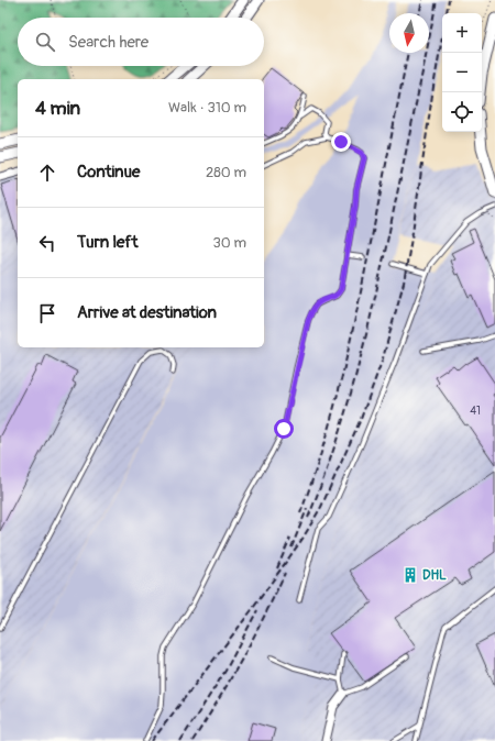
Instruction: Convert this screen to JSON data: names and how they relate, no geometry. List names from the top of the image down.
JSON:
{
  "places": {
    "building": ["DHL"]
  },
  "house_numbers": ["41"],
  "north": "bottom",
  "page": {
    "map_buttons": ["+", "−"],
    "search": "Search here",
    "heading": ["4 min", "Walk · 310 m"],
    "list": [
      ["Continue", "280 m"],
      ["Turn left", "30 m"],
      "Arrive at destination"
    ]
  }
}
